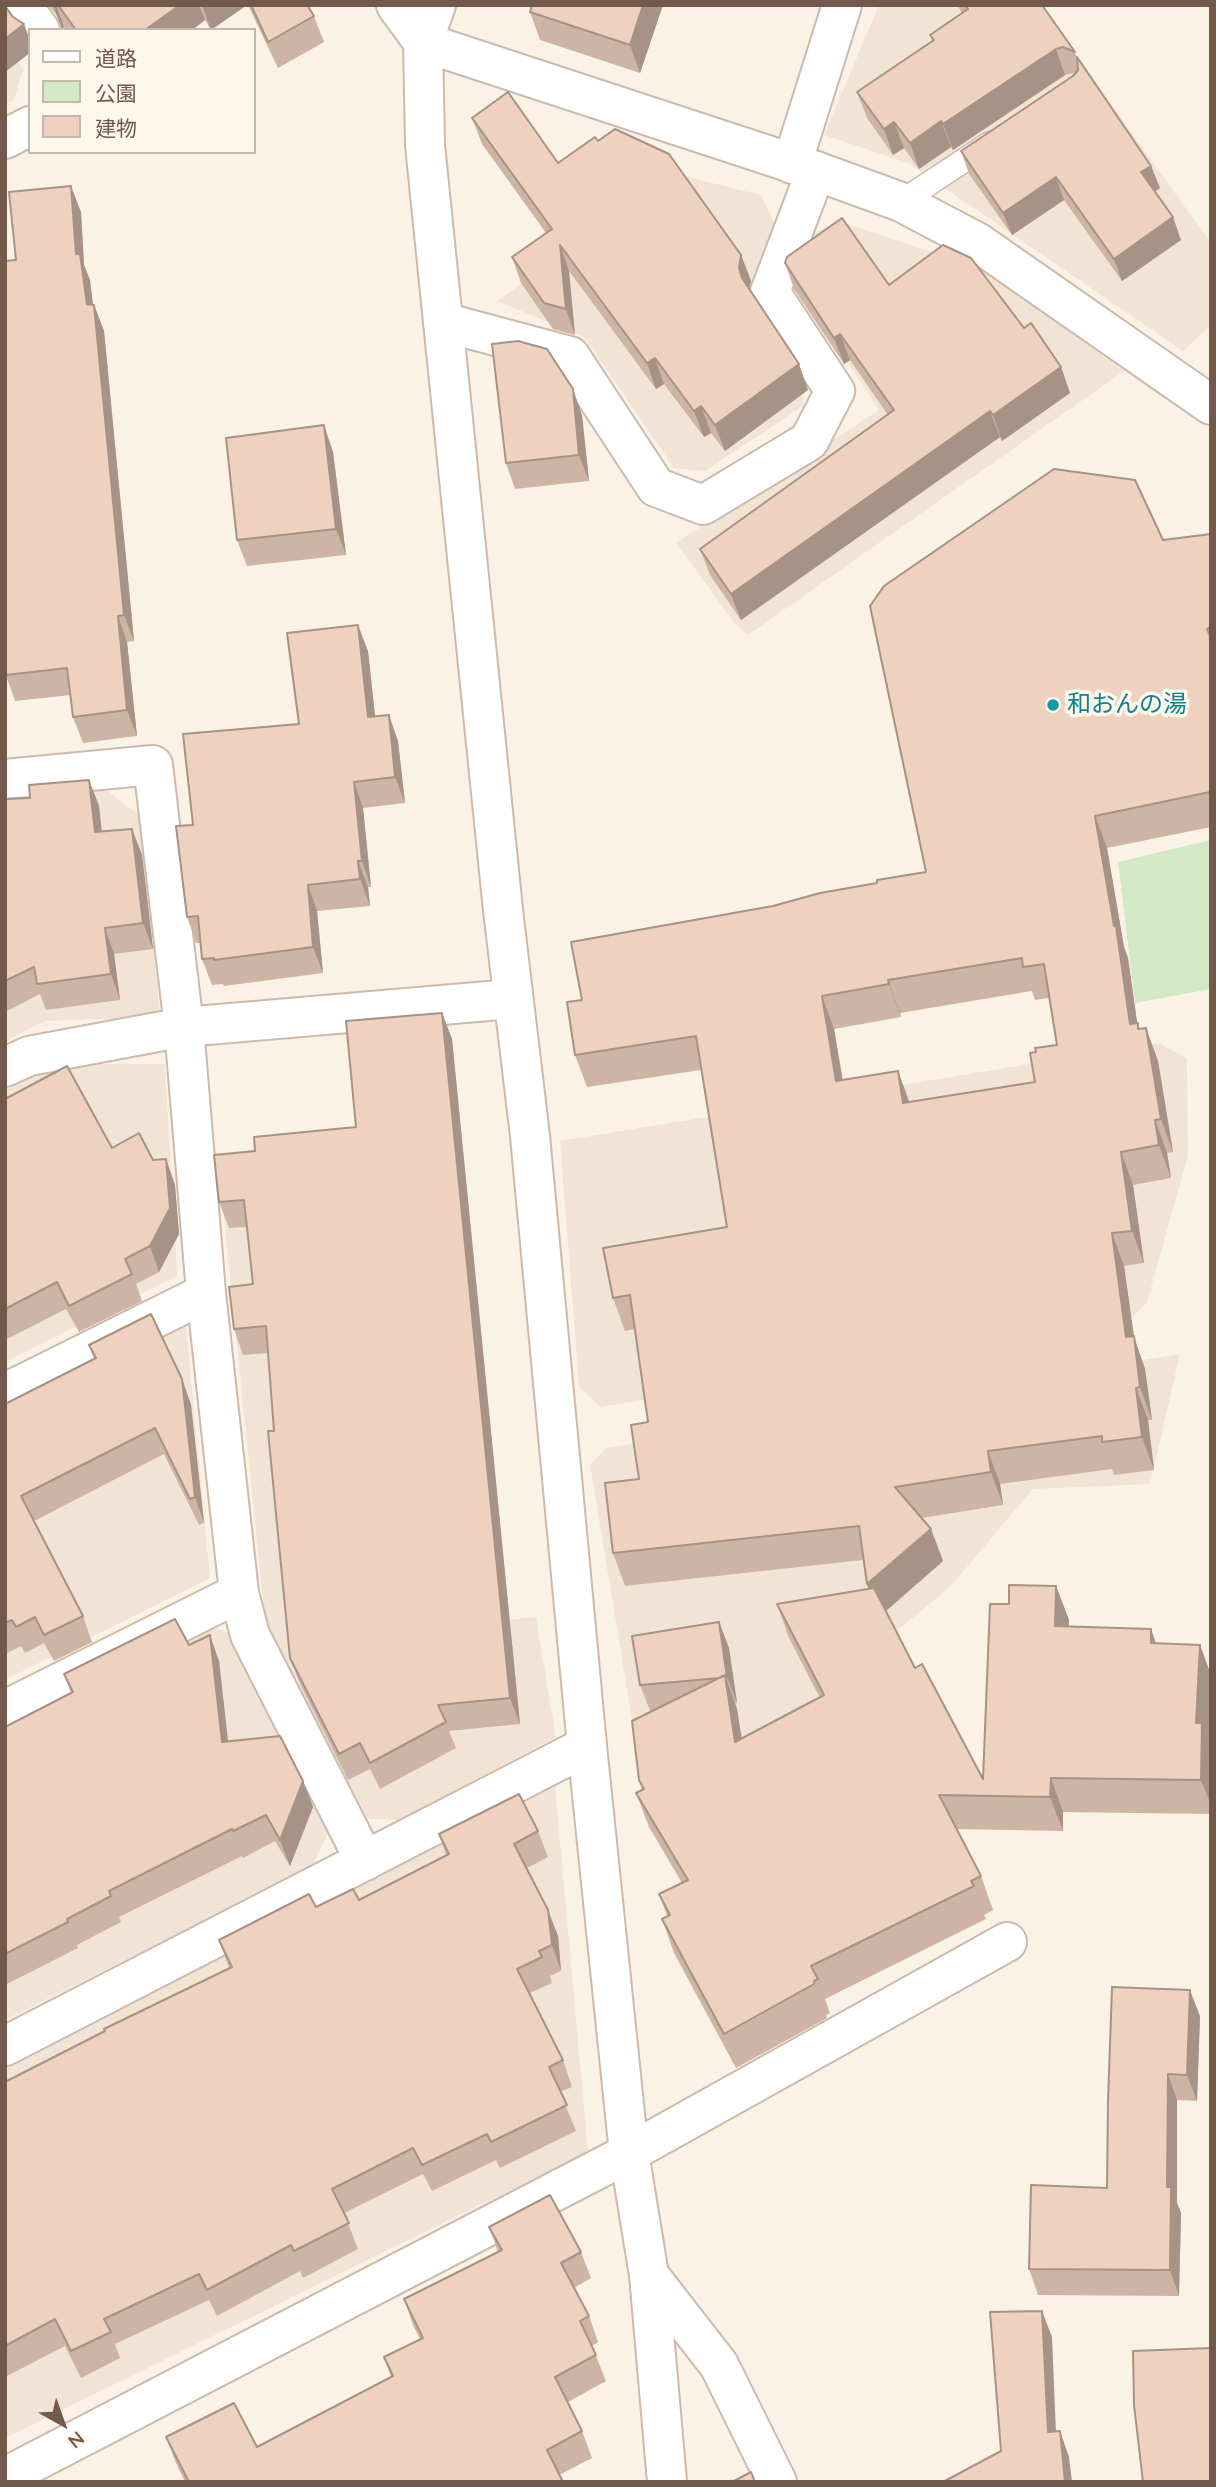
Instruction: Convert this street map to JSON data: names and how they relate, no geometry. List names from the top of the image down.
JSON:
{
  "places": ["和おんの湯"],
  "legend": ["道路", "公園", "建物"],
  "north": "bottom right"
}
